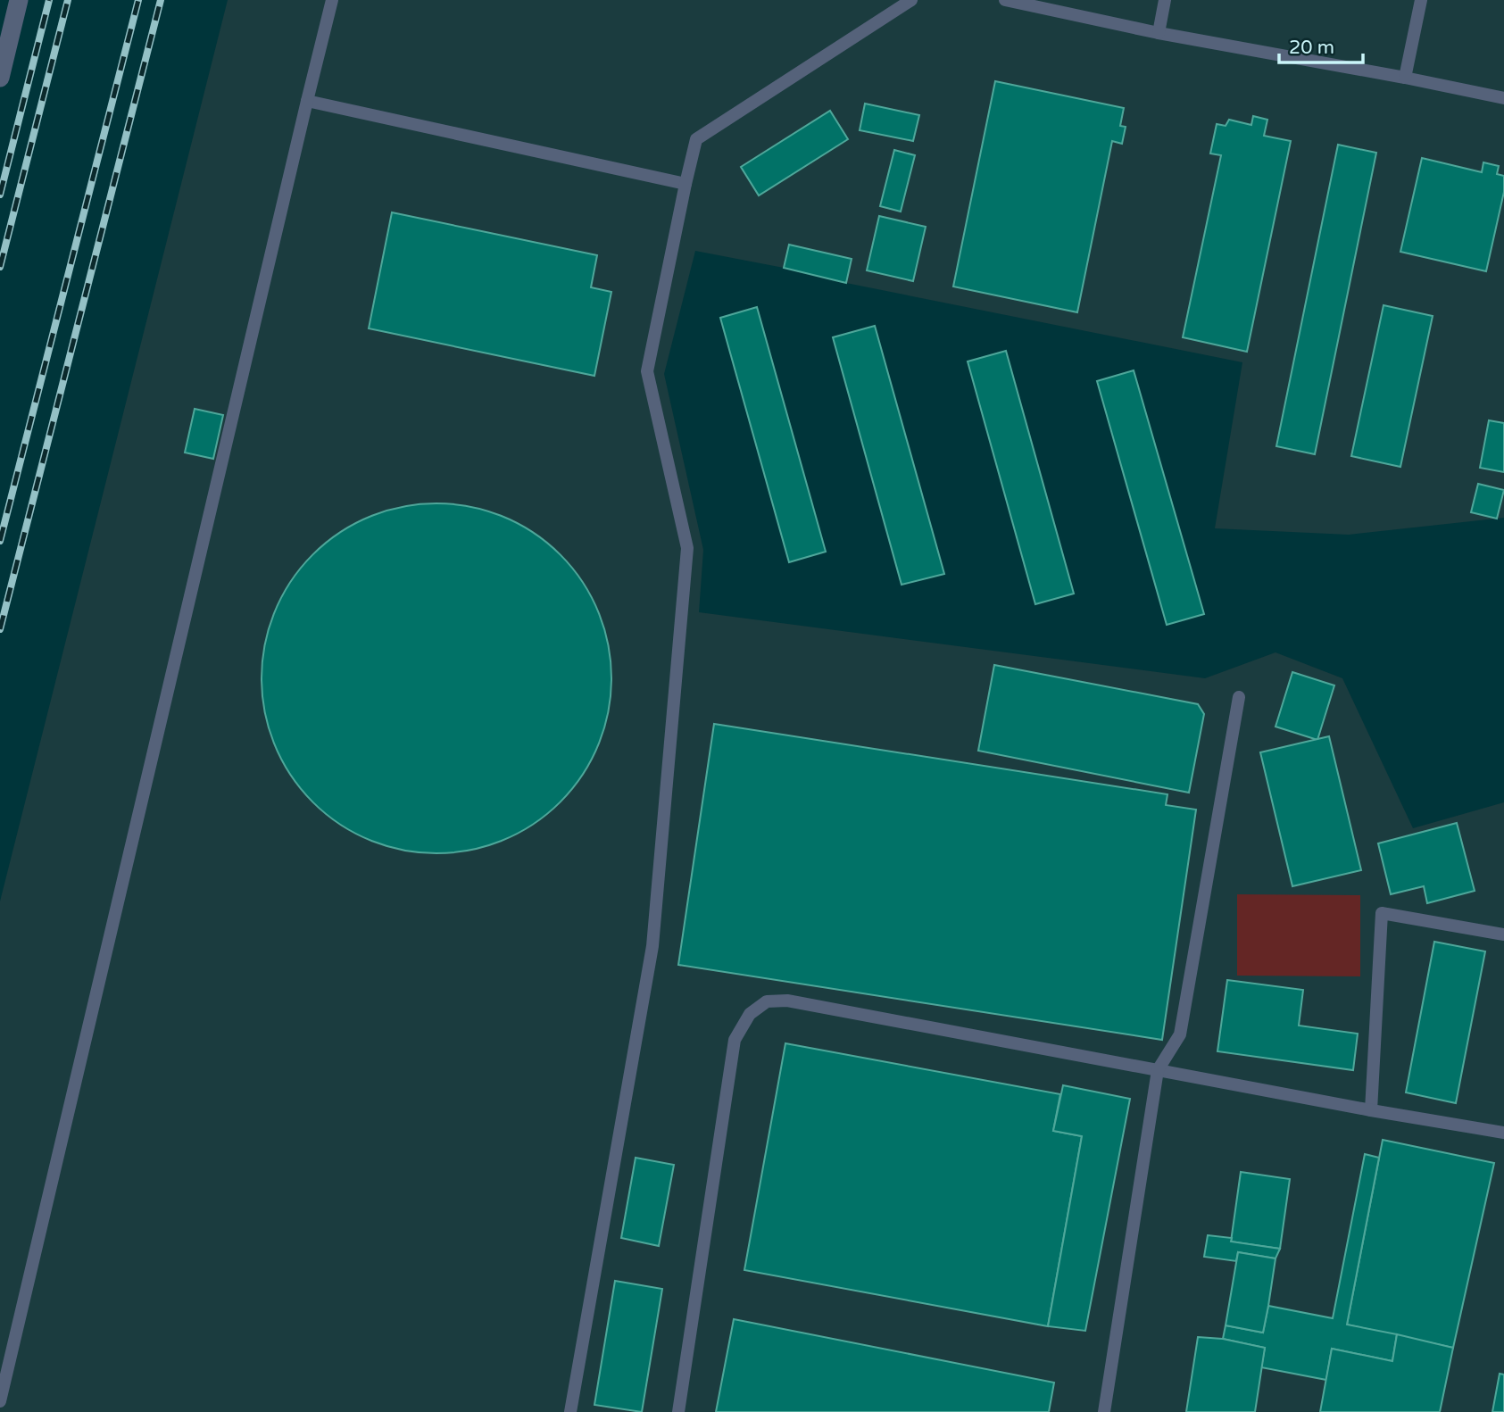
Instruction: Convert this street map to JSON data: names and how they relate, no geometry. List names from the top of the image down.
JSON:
{
  "scale_bar": "20 m"
}
